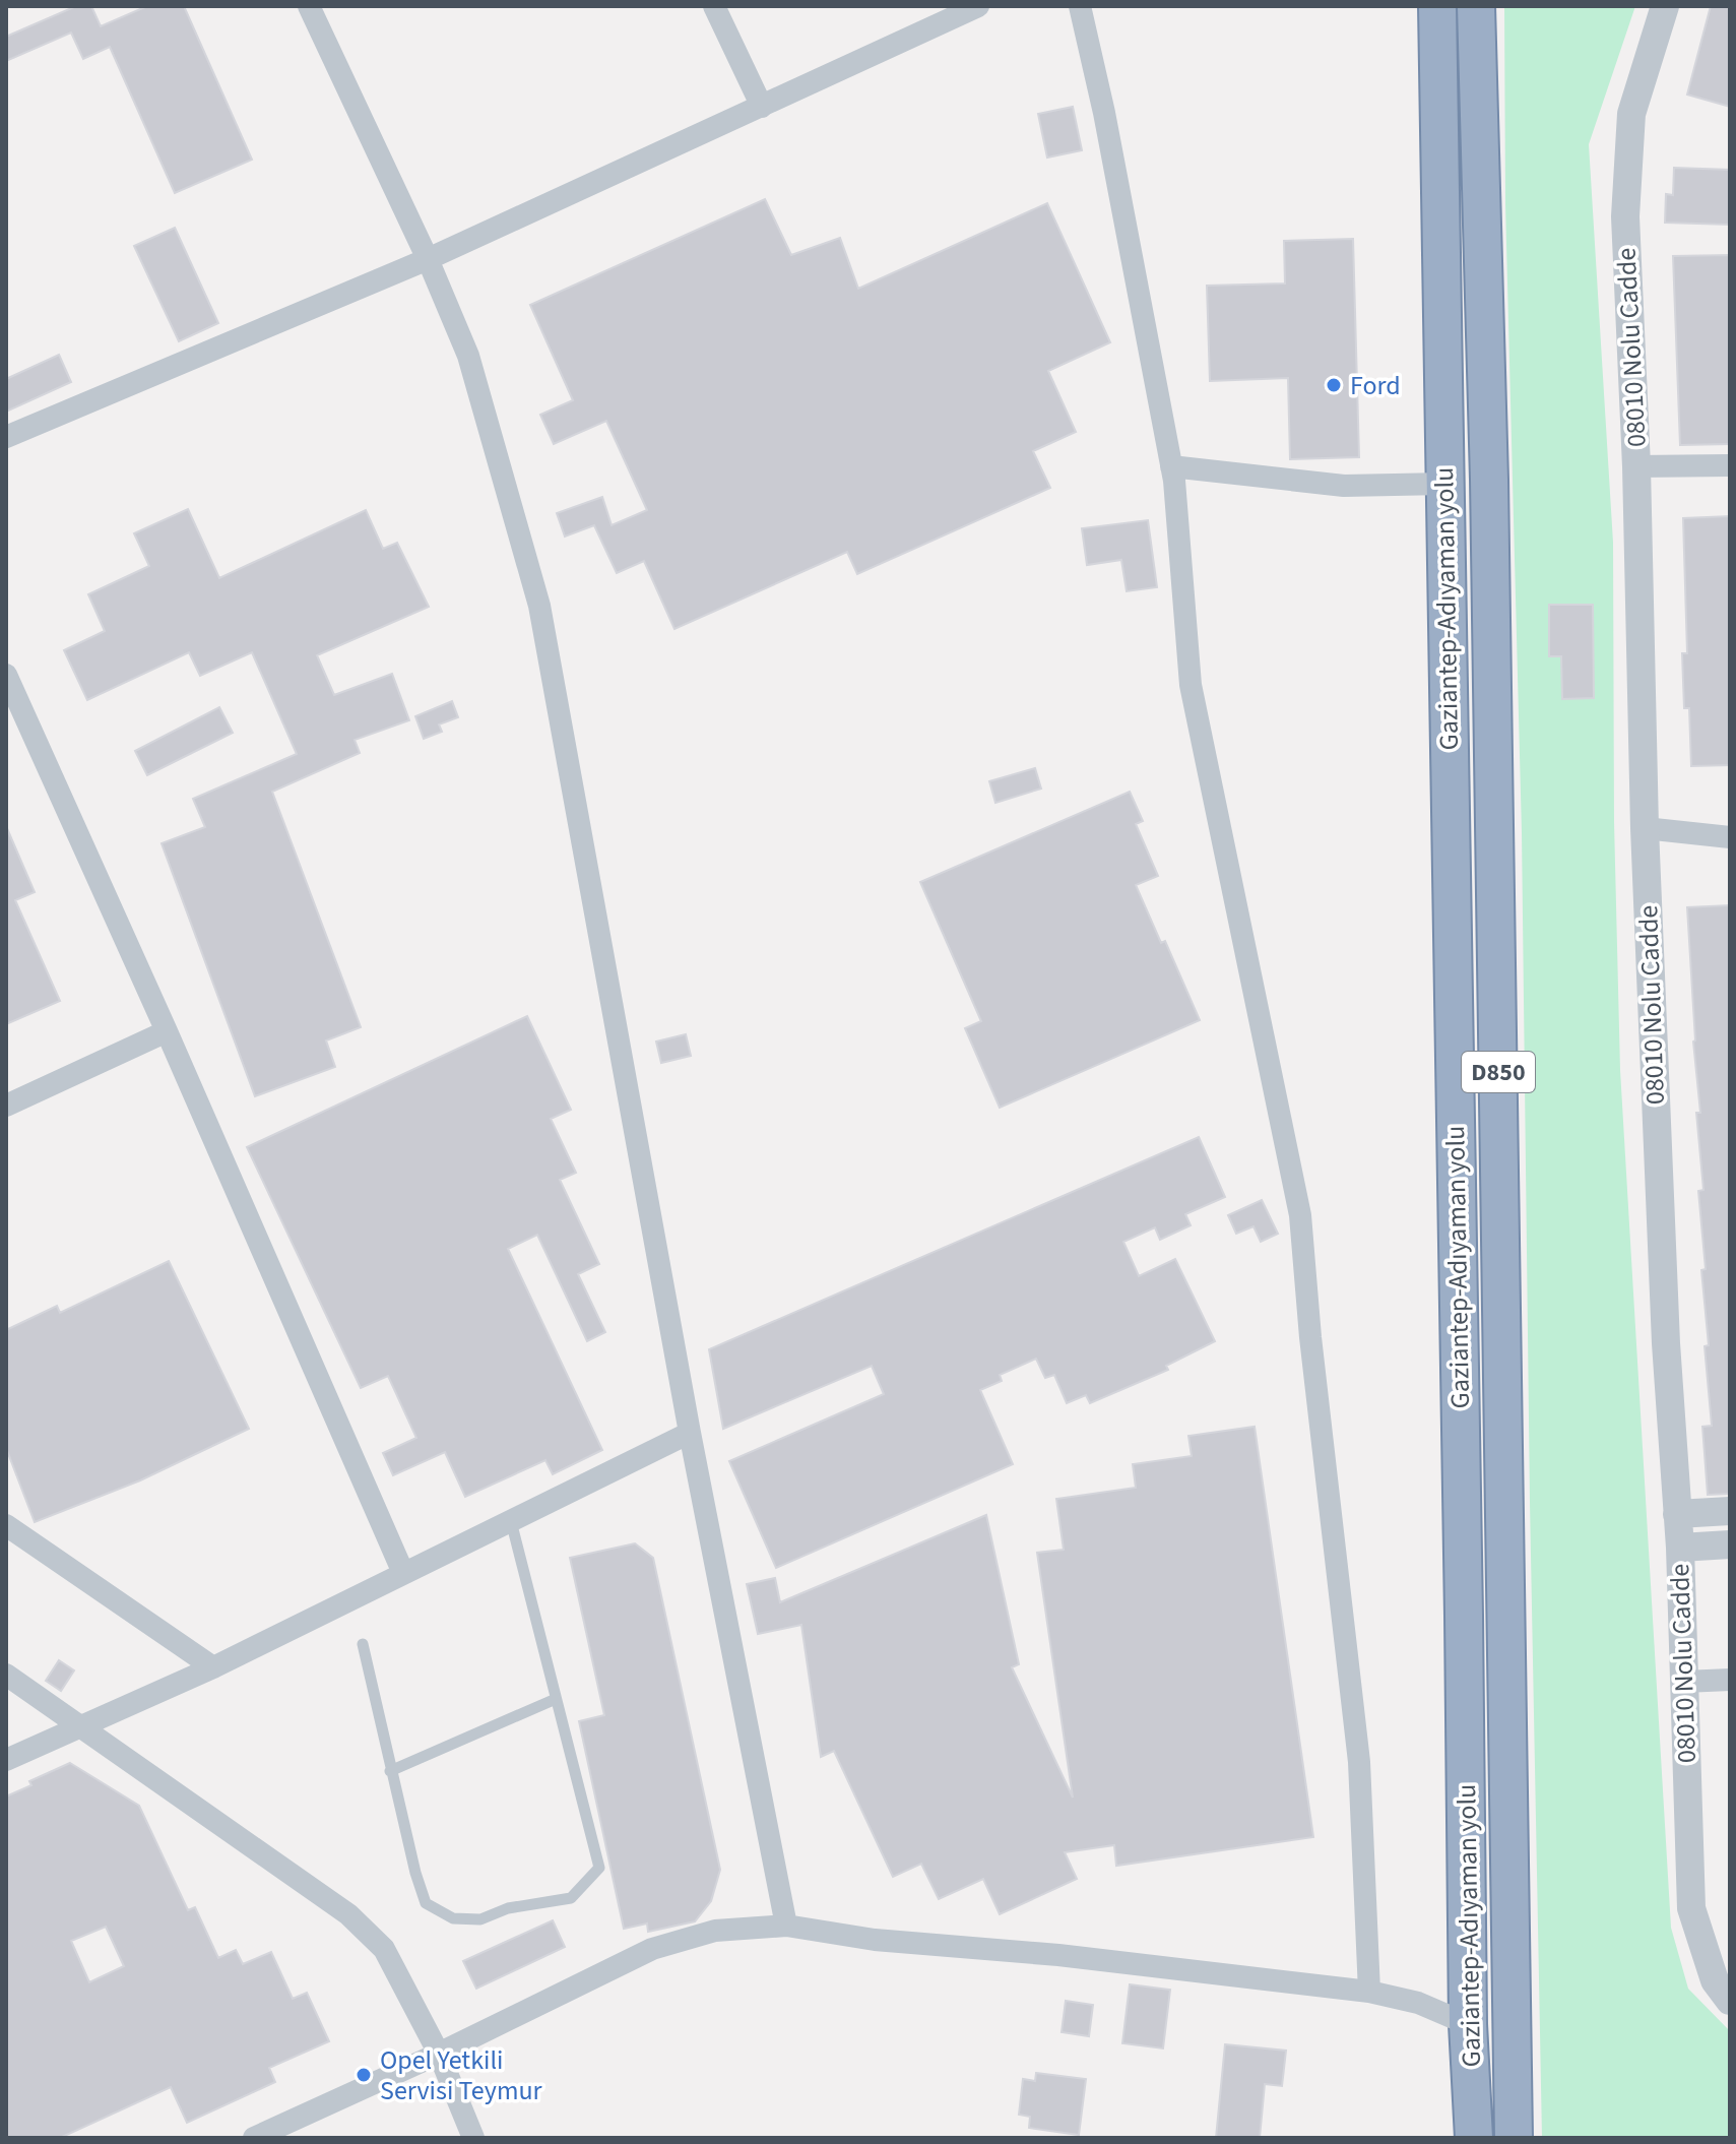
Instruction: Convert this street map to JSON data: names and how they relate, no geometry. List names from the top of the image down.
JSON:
{
  "streets": {
    "highway": ["Gaziantep-Adıyaman yolu", "D850"],
    "street": ["08010 Nolu Cadde"]
  },
  "places": ["Ford", "Opel Yetkili Servisi Teymur"]
}
